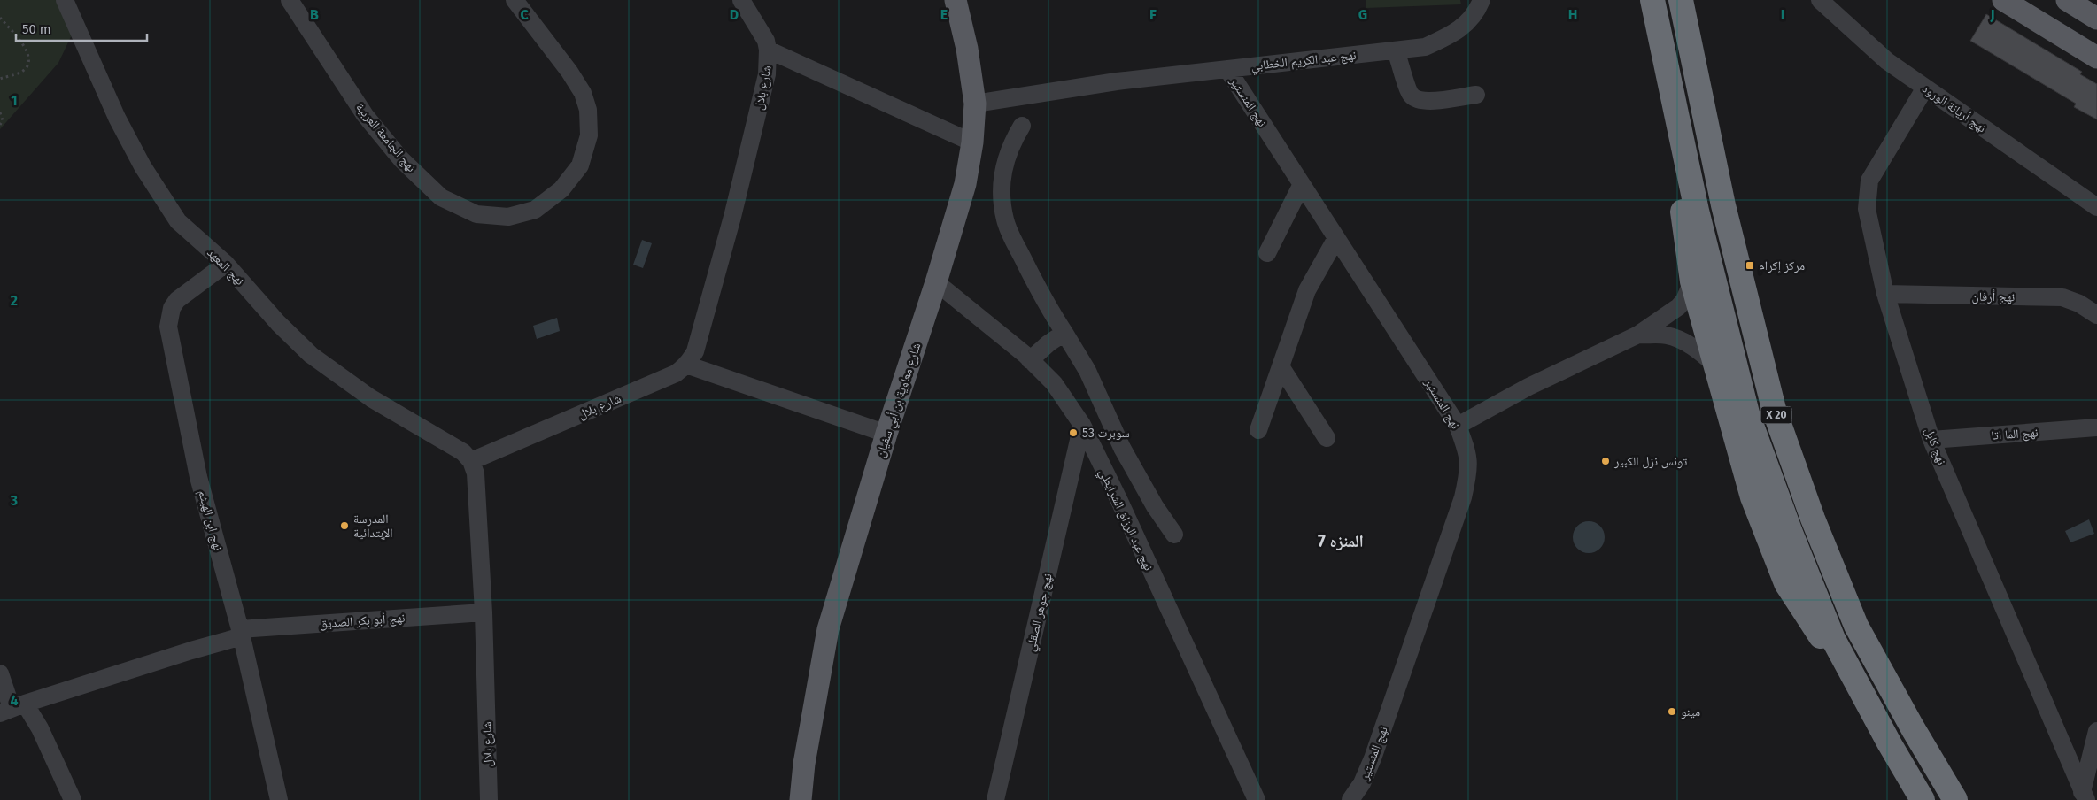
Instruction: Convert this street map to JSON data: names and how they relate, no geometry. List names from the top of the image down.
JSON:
{
  "streets": {
    "highway": ["X 20"],
    "main road": ["شارع معاوية بن أبي سفيان"],
    "street": [
      "نهج عبد الكريم الخطابي",
      "شارع بلال",
      "نهج المنستير",
      "نهج أريانة الورود",
      "نهج الجامعة العربية",
      "نهج المعهد",
      "نهج أرفان",
      "نهج الما اتا",
      "نهج كابل",
      "نهج عبد الرزاق الشرايطي",
      "نهج ابن الهيثم",
      "نهج جوهر الصقلي",
      "نهج أبو بكر الصديق"
    ]
  },
  "crossings": [
    ["نهج عبد الكريم الخطابي", "نهج المنستير"],
    ["نهج عبد الكريم الخطابي", "شارع معاوية بن أبي سفيان"],
    ["شارع بلال", "نهج المعهد"],
    ["شارع بلال", "نهج أبو بكر الصديق"],
    ["نهج أريانة الورود", "نهج كابل"],
    ["نهج المعهد", "نهج ابن الهيثم"],
    ["نهج أرفان", "نهج كابل"],
    ["شارع معاوية بن أبي سفيان", "نهج عبد الرزاق الشرايطي"],
    ["نهج الما اتا", "نهج كابل"],
    ["نهج عبد الرزاق الشرايطي", "نهج جوهر الصقلي"],
    ["نهج ابن الهيثم", "نهج أبو بكر الصديق"]
  ],
  "districts": ["المنزه 7"],
  "places": {
    "transit": ["مركز إكرام"],
    "other": [
      "سوبرت 53",
      "تونس نزل الكبير",
      "المدرسة الإبتدائية",
      "مينو"
    ]
  },
  "scale_bar": "50 m",
  "grid": {
    "columns": [
      "B",
      "C",
      "D",
      "E",
      "F",
      "G",
      "H",
      "I",
      "J"
    ],
    "rows": [
      "1",
      "2",
      "3",
      "4"
    ]
  }
}
